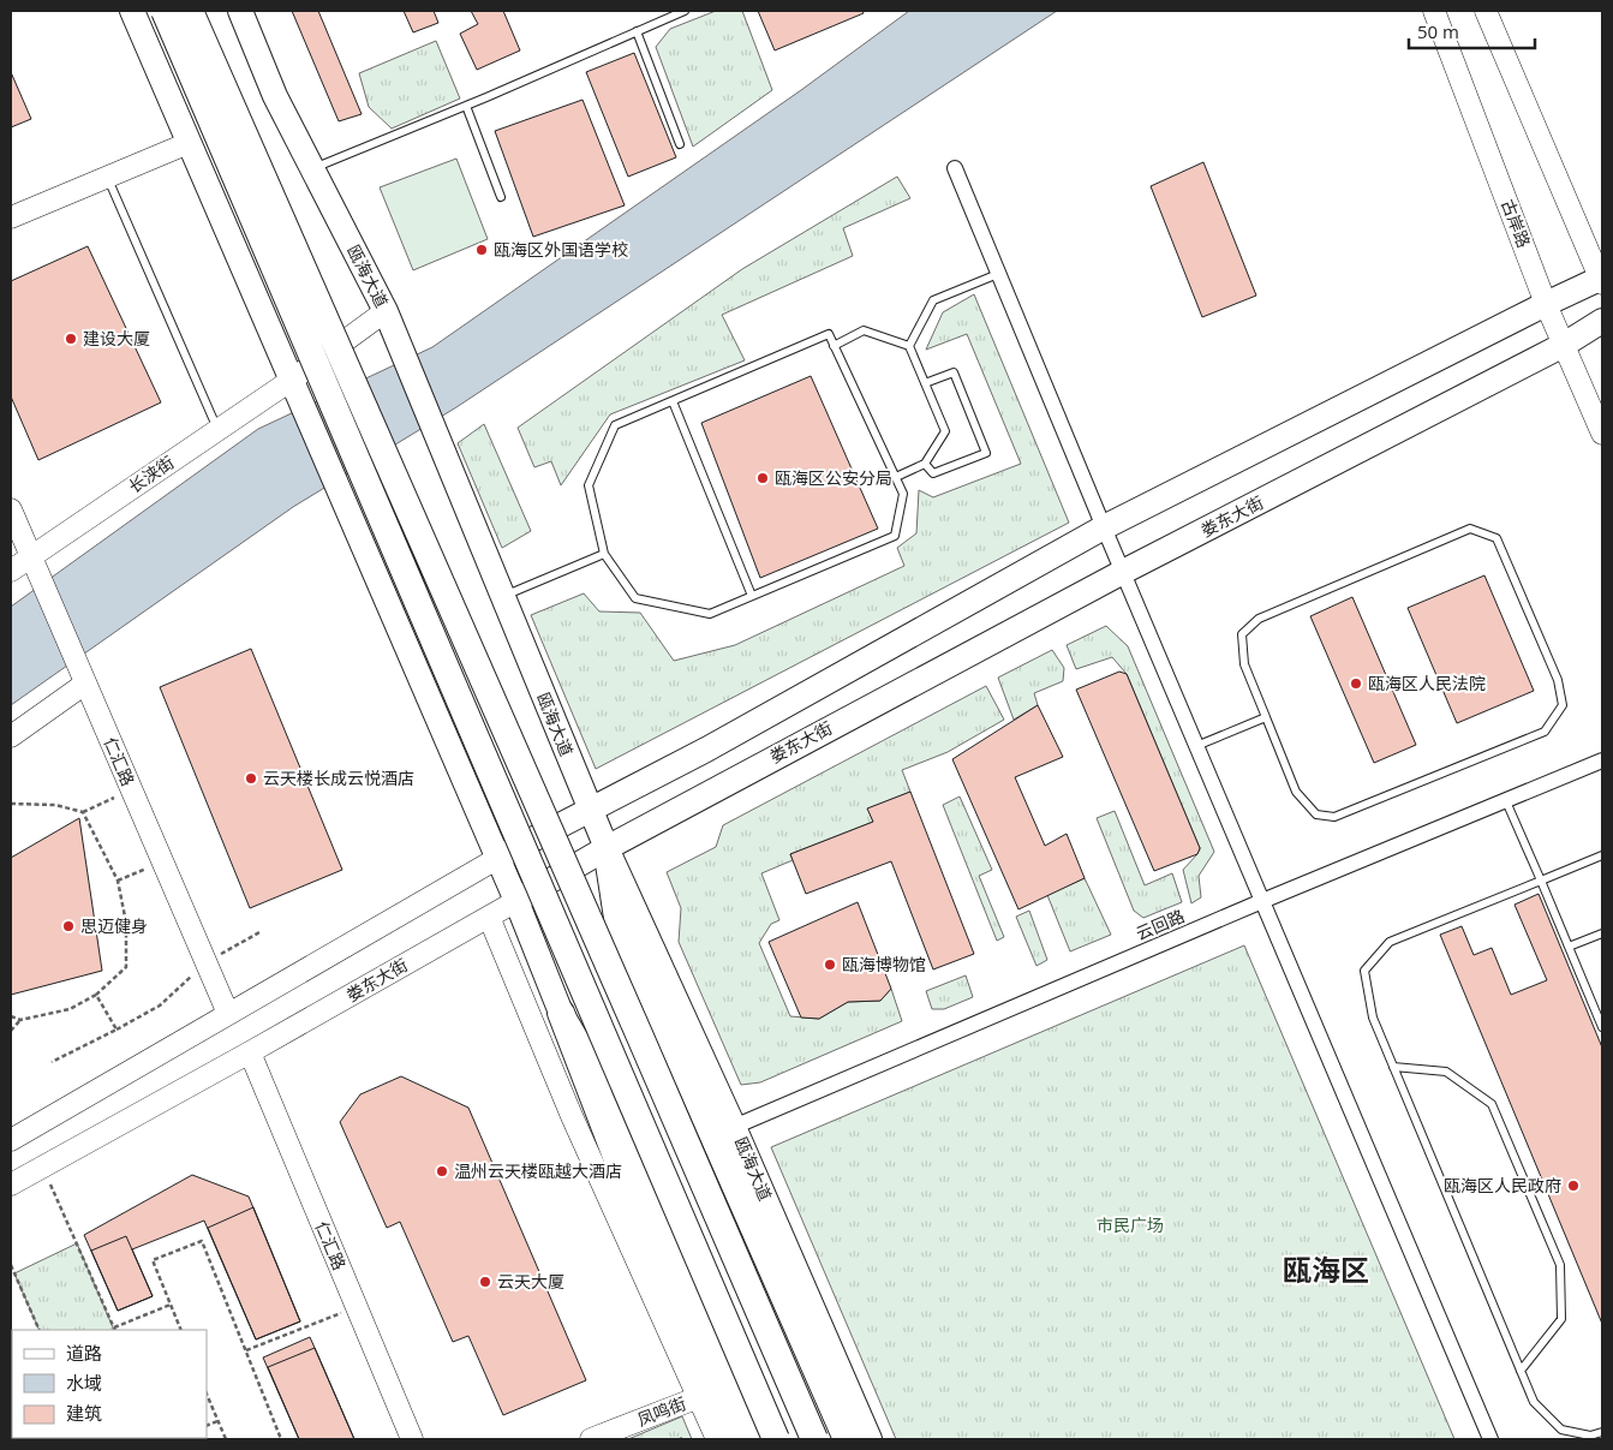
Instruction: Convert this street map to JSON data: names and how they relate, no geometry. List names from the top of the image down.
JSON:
{
  "streets": {
    "main road": ["瓯海大道", "娄东大街"],
    "street": [
      "古岸路",
      "长浃街",
      "仁汇路",
      "云回路",
      "凤鸣街"
    ]
  },
  "crossings": [
    ["古岸路", "娄东大街"],
    ["瓯海大道", "长浃街"],
    ["瓯海大道", "娄东大街"],
    ["瓯海大道", "云回路"],
    ["长浃街", "仁汇路"],
    ["娄东大街", "仁汇路"]
  ],
  "districts": ["瓯海区"],
  "parks": ["市民广场"],
  "places": [
    "瓯海区外国语学校",
    "建设大厦",
    "瓯海区公安分局",
    "瓯海区人民法院",
    "云天楼长成云悦酒店",
    "思迈健身",
    "瓯海博物馆",
    "温州云天楼瓯越大酒店",
    "瓯海区人民政府",
    "云天大厦"
  ],
  "legend": ["道路", "水域", "建筑"],
  "scale_bar": "50 m"
}
